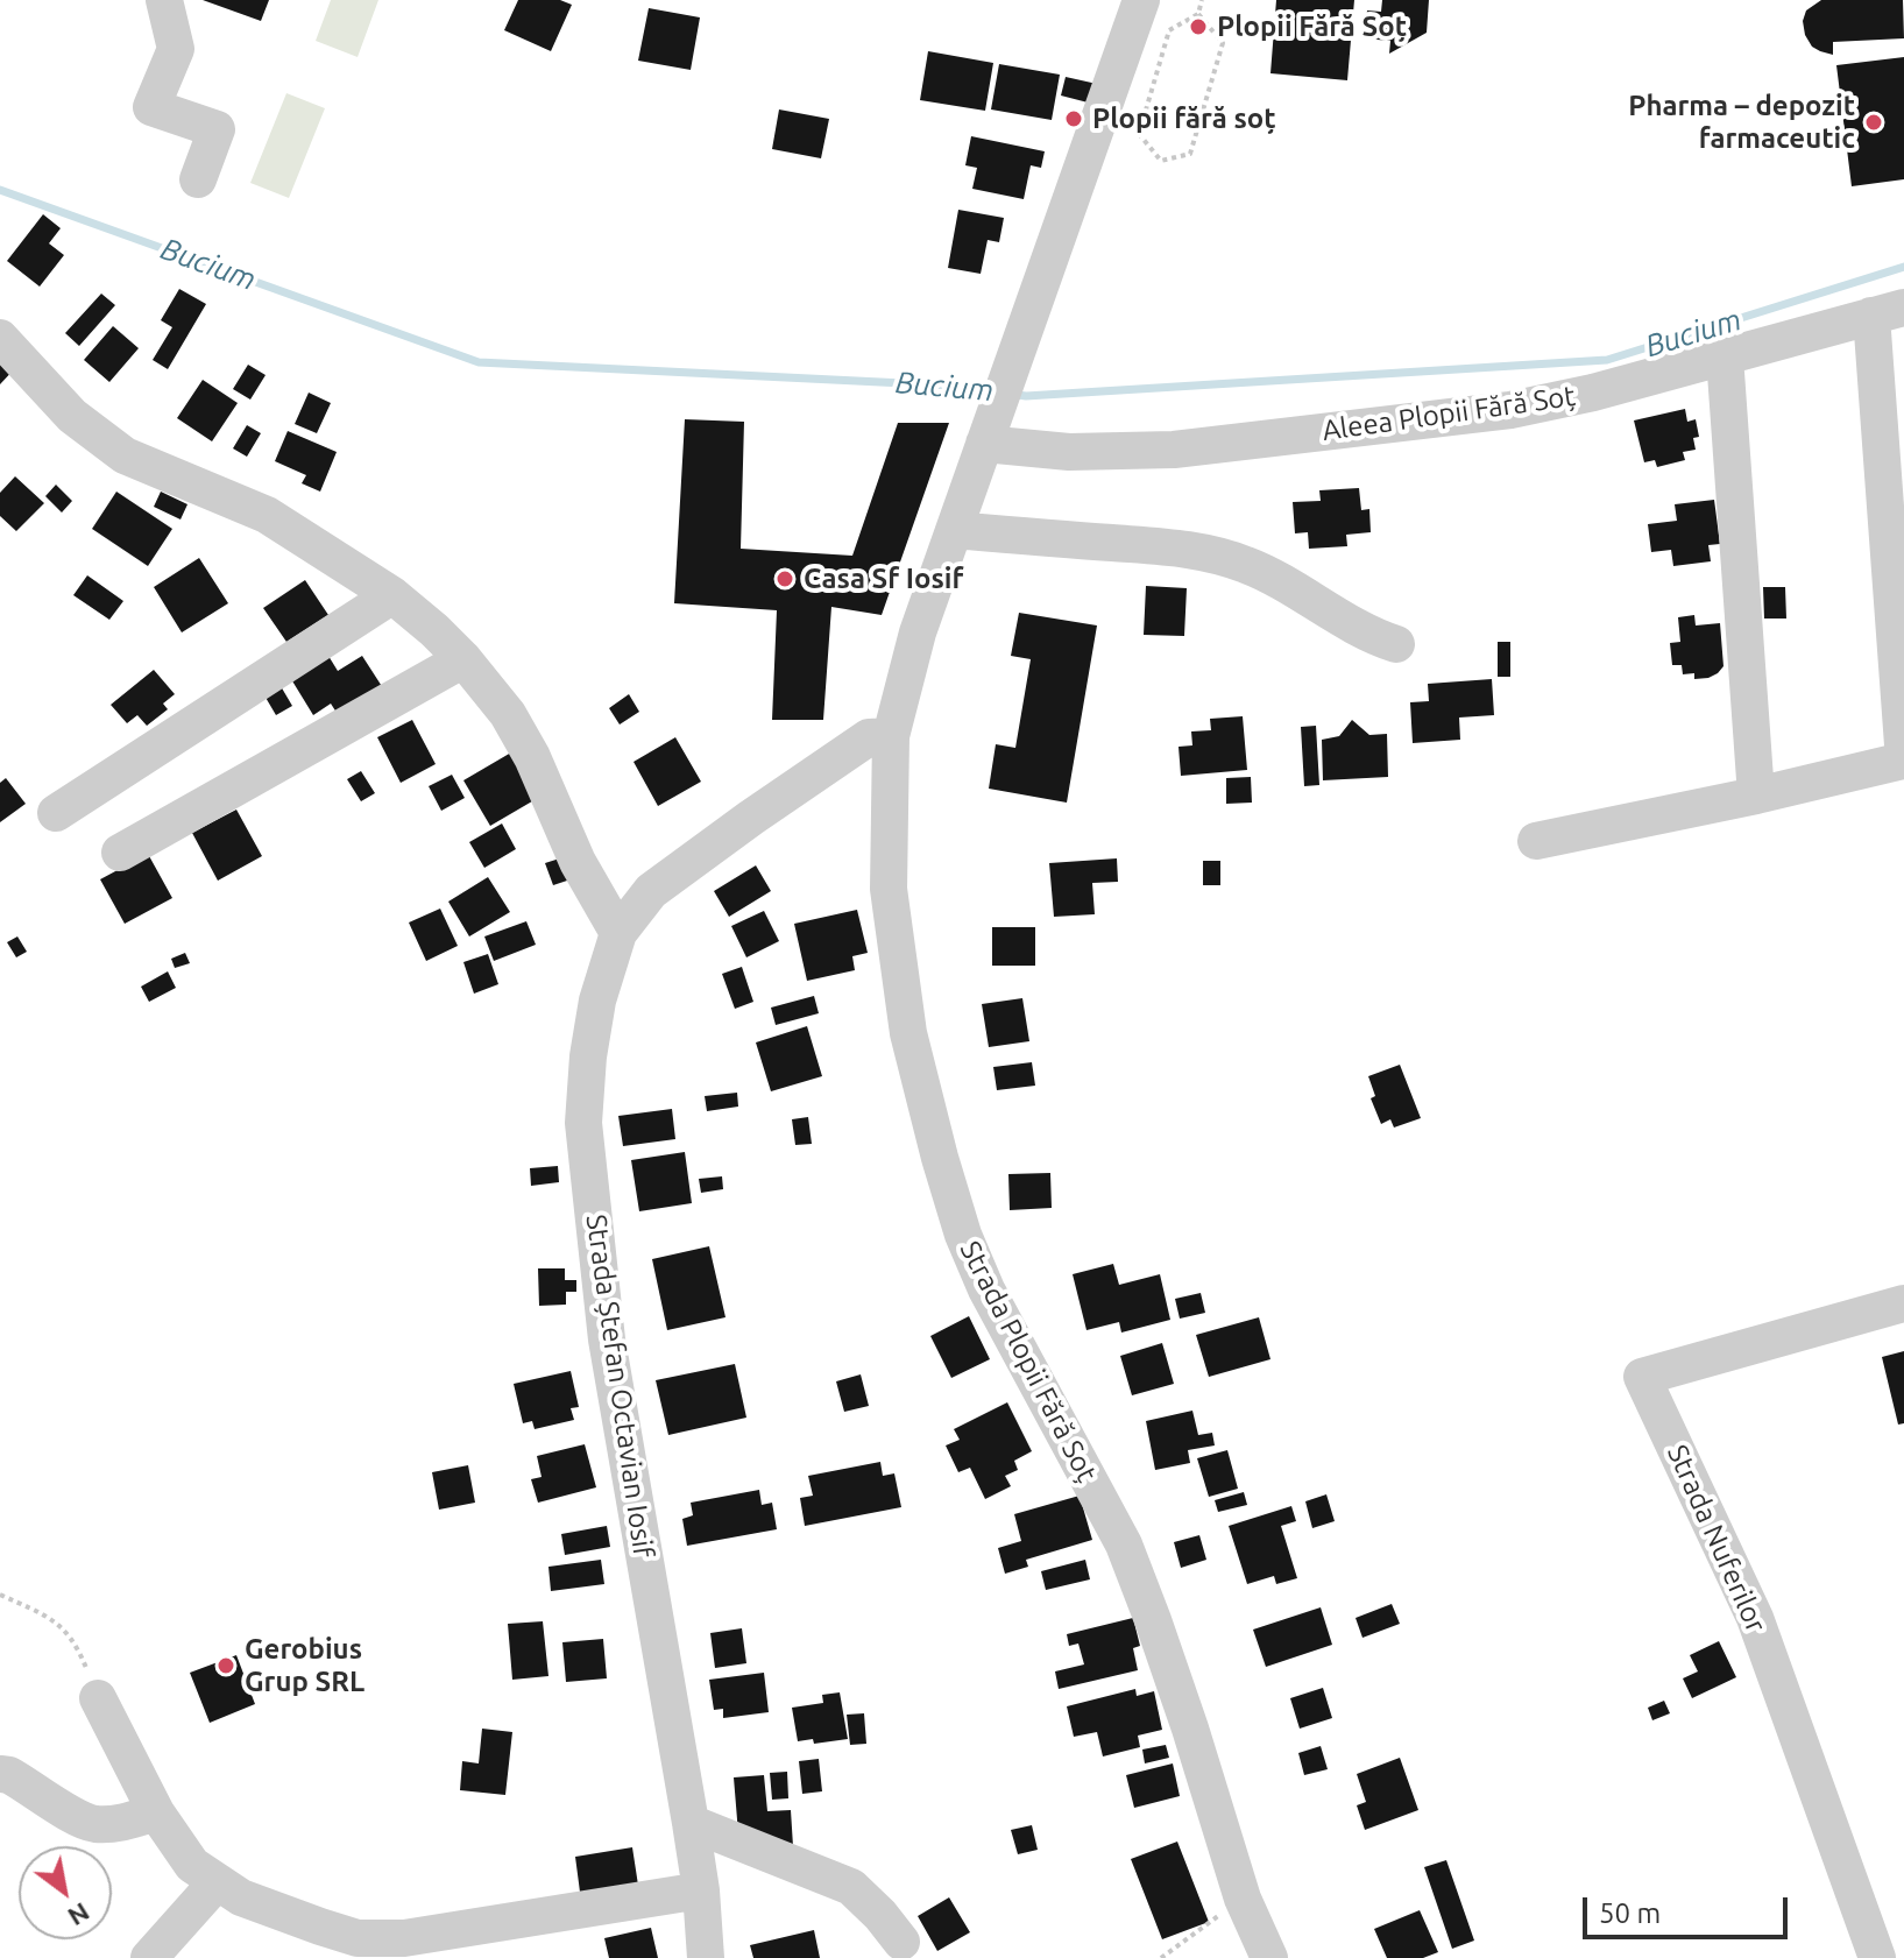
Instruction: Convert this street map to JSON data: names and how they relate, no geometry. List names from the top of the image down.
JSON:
{
  "streets": {
    "street": [
      "Aleea Plopii Fără Soț",
      "Strada Plopii Fără Soț",
      "Strada Ștefan Octavian Iosif",
      "Strada Nuferilor"
    ]
  },
  "crossings": [
    ["Aleea Plopii Fără Soț", "Strada Plopii Fără Soț"],
    ["Strada Plopii Fără Soț", "Strada Ștefan Octavian Iosif"]
  ],
  "water": ["Bucium"],
  "places": [
    "Plopii Fără Soț",
    "Plopii fără soț",
    "Pharma – depozit farmaceutic",
    "Casa Sf Iosif",
    "Gerobius Grup SRL"
  ],
  "scale_bar": "50 m",
  "north": "bottom right"
}
